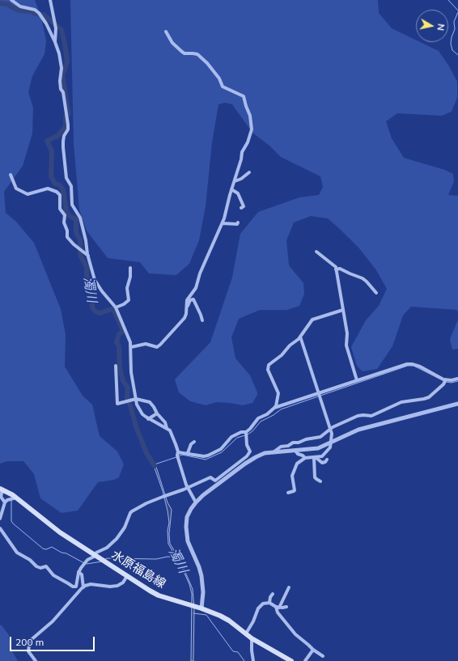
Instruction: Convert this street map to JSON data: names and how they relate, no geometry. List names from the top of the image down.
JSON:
{
  "streets": {
    "main road": ["水原福島線"]
  },
  "water": ["濁川"],
  "scale_bar": "200 m",
  "north": "right"
}
